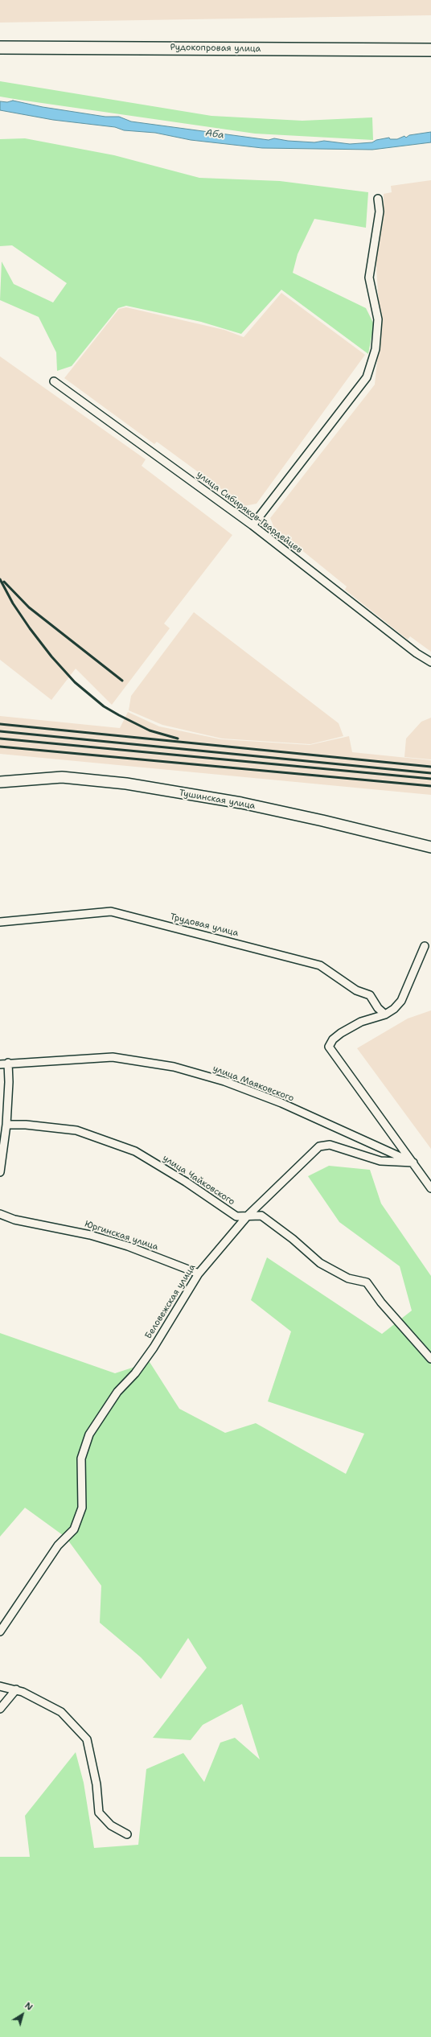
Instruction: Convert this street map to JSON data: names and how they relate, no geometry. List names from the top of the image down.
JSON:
{
  "streets": {
    "main road": ["Рудокопровая улица", "Тушинская улица"],
    "street": [
      "улица Сибиряков-Гвардейцев",
      "Трудовая улица",
      "улица Маяковского",
      "улица Чайковского",
      "Юргинская улица",
      "Беловежская улица"
    ]
  },
  "crossings": [
    ["улица Маяковского", "Беловежская улица"],
    ["улица Чайковского", "Беловежская улица"],
    ["Юргинская улица", "Беловежская улица"]
  ],
  "water": ["Аба"],
  "north": "top right"
}
